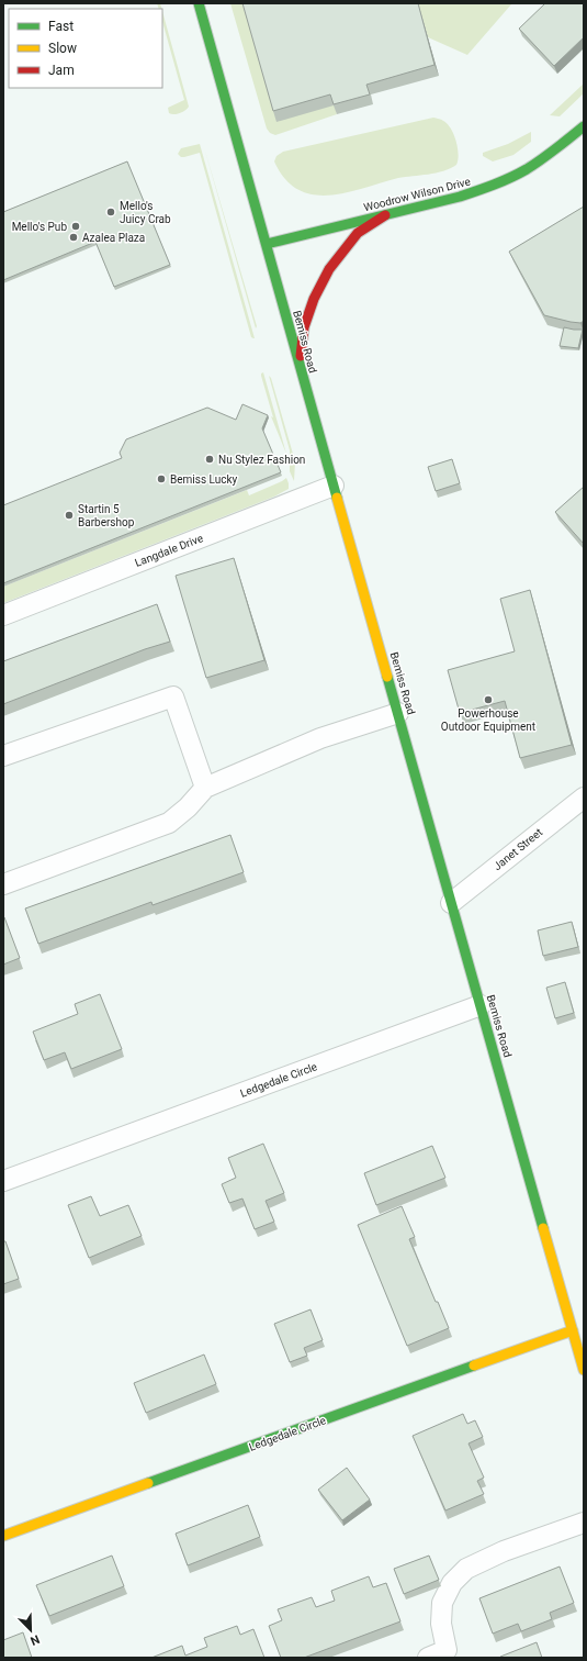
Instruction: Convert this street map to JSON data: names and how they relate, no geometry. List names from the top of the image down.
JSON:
{
  "streets": {
    "main road": ["Woodrow Wilson Drive", "Bemiss Road", "Ledgedale Circle"],
    "street": ["Langdale Drive", "Janet Street"]
  },
  "crossings": [
    ["Woodrow Wilson Drive", "Bemiss Road"],
    ["Bemiss Road", "Langdale Drive"],
    ["Bemiss Road", "Janet Street"],
    ["Bemiss Road", "Ledgedale Circle"]
  ],
  "places": [
    "Mello's Juicy Crab",
    "Mello's Pub",
    "Azalea Plaza",
    "Nu Stylez Fashion",
    "Bemiss Lucky",
    "Startin 5 Barbershop",
    "Powerhouse Outdoor Equipment"
  ],
  "legend": ["Fast", "Slow", "Jam"],
  "north": "bottom right"
}
